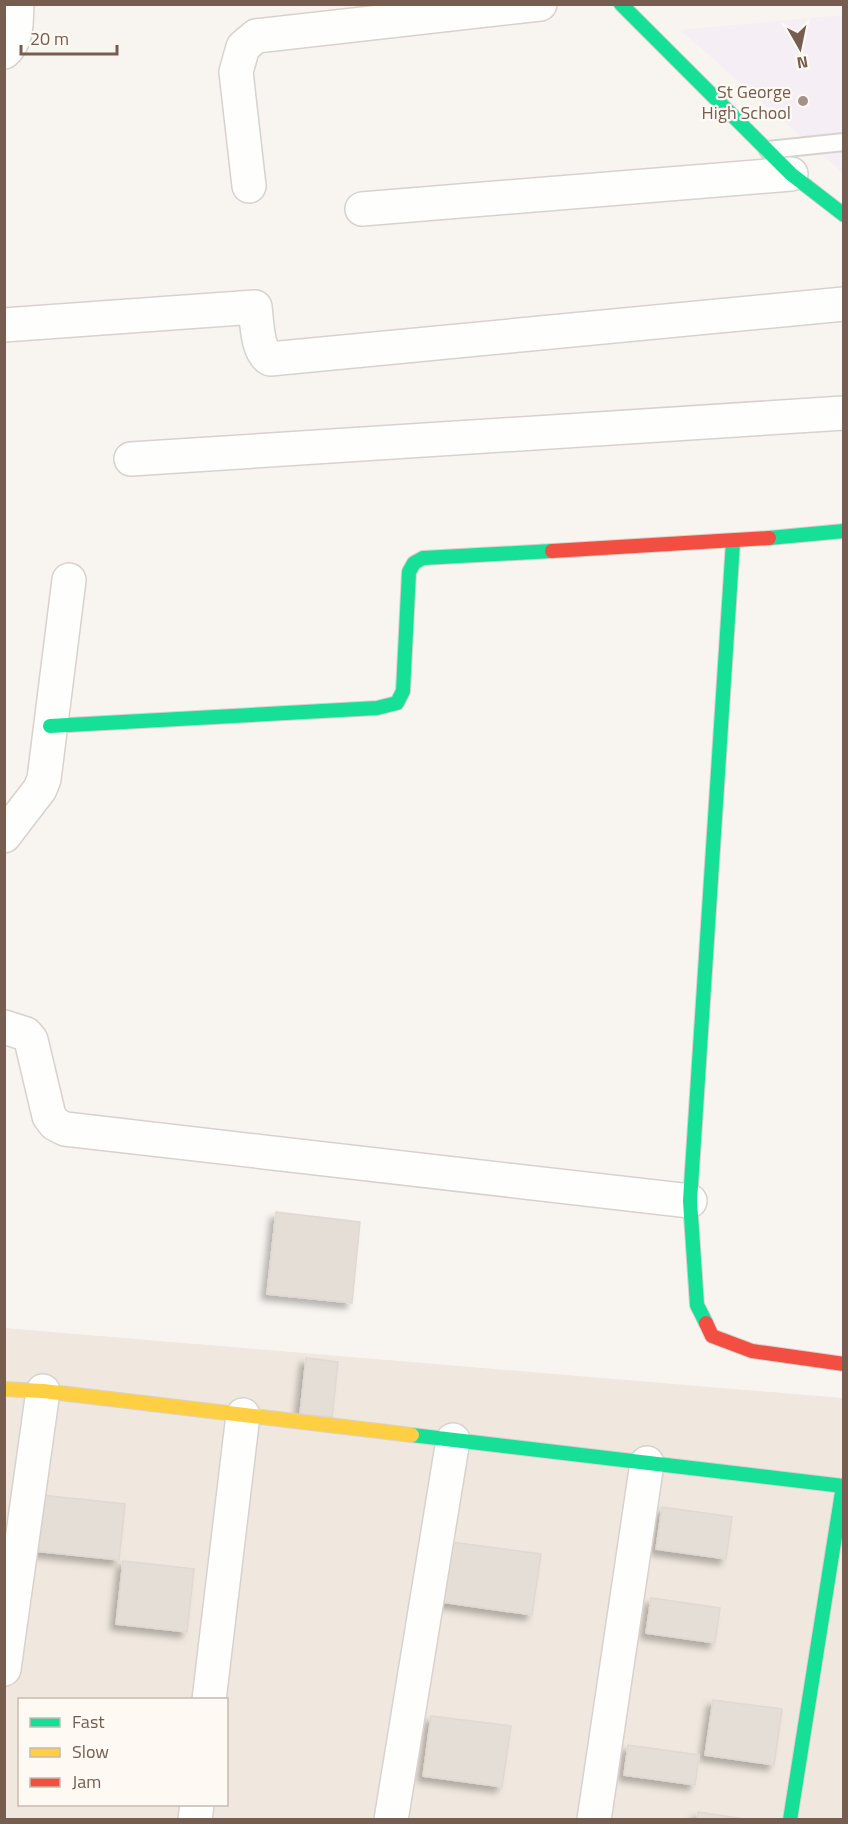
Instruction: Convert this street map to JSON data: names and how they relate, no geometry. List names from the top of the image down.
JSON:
{
  "places": ["St George High School"],
  "legend": ["Fast", "Slow", "Jam"],
  "scale_bar": "20 m",
  "north": "bottom"
}
